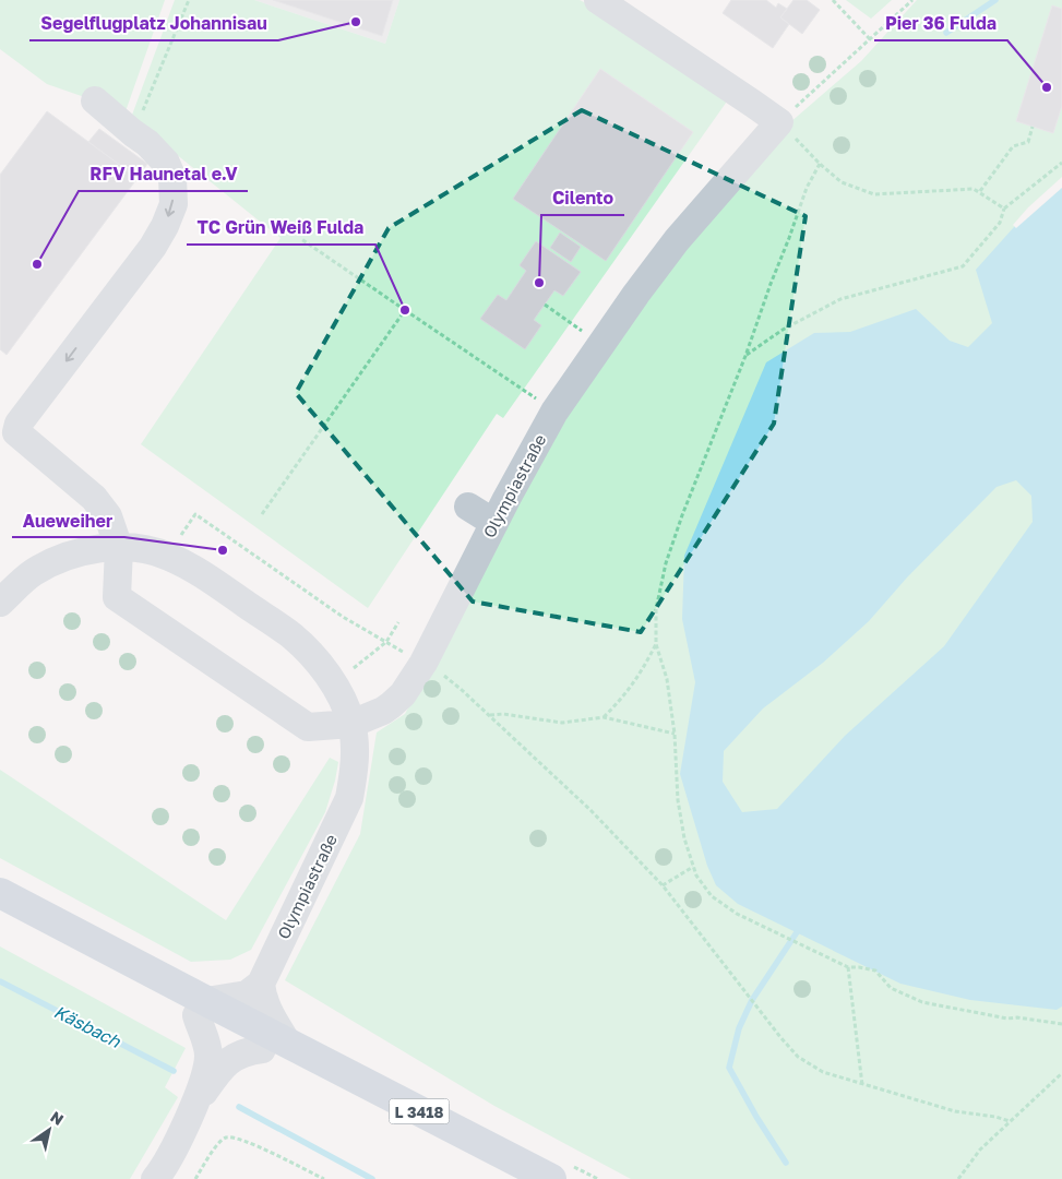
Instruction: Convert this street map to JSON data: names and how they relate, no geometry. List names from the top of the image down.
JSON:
{
  "streets": {
    "main road": ["L 3418"],
    "street": ["Olympiastraße"]
  },
  "water": ["Käsbach"],
  "places": [
    "Segelflugplatz Johannisau",
    "Pier 36 Fulda",
    "RFV Haunetal e.V",
    "Cilento",
    "TC Grün Weiß Fulda",
    "Aueweiher"
  ],
  "north": "top right"
}
